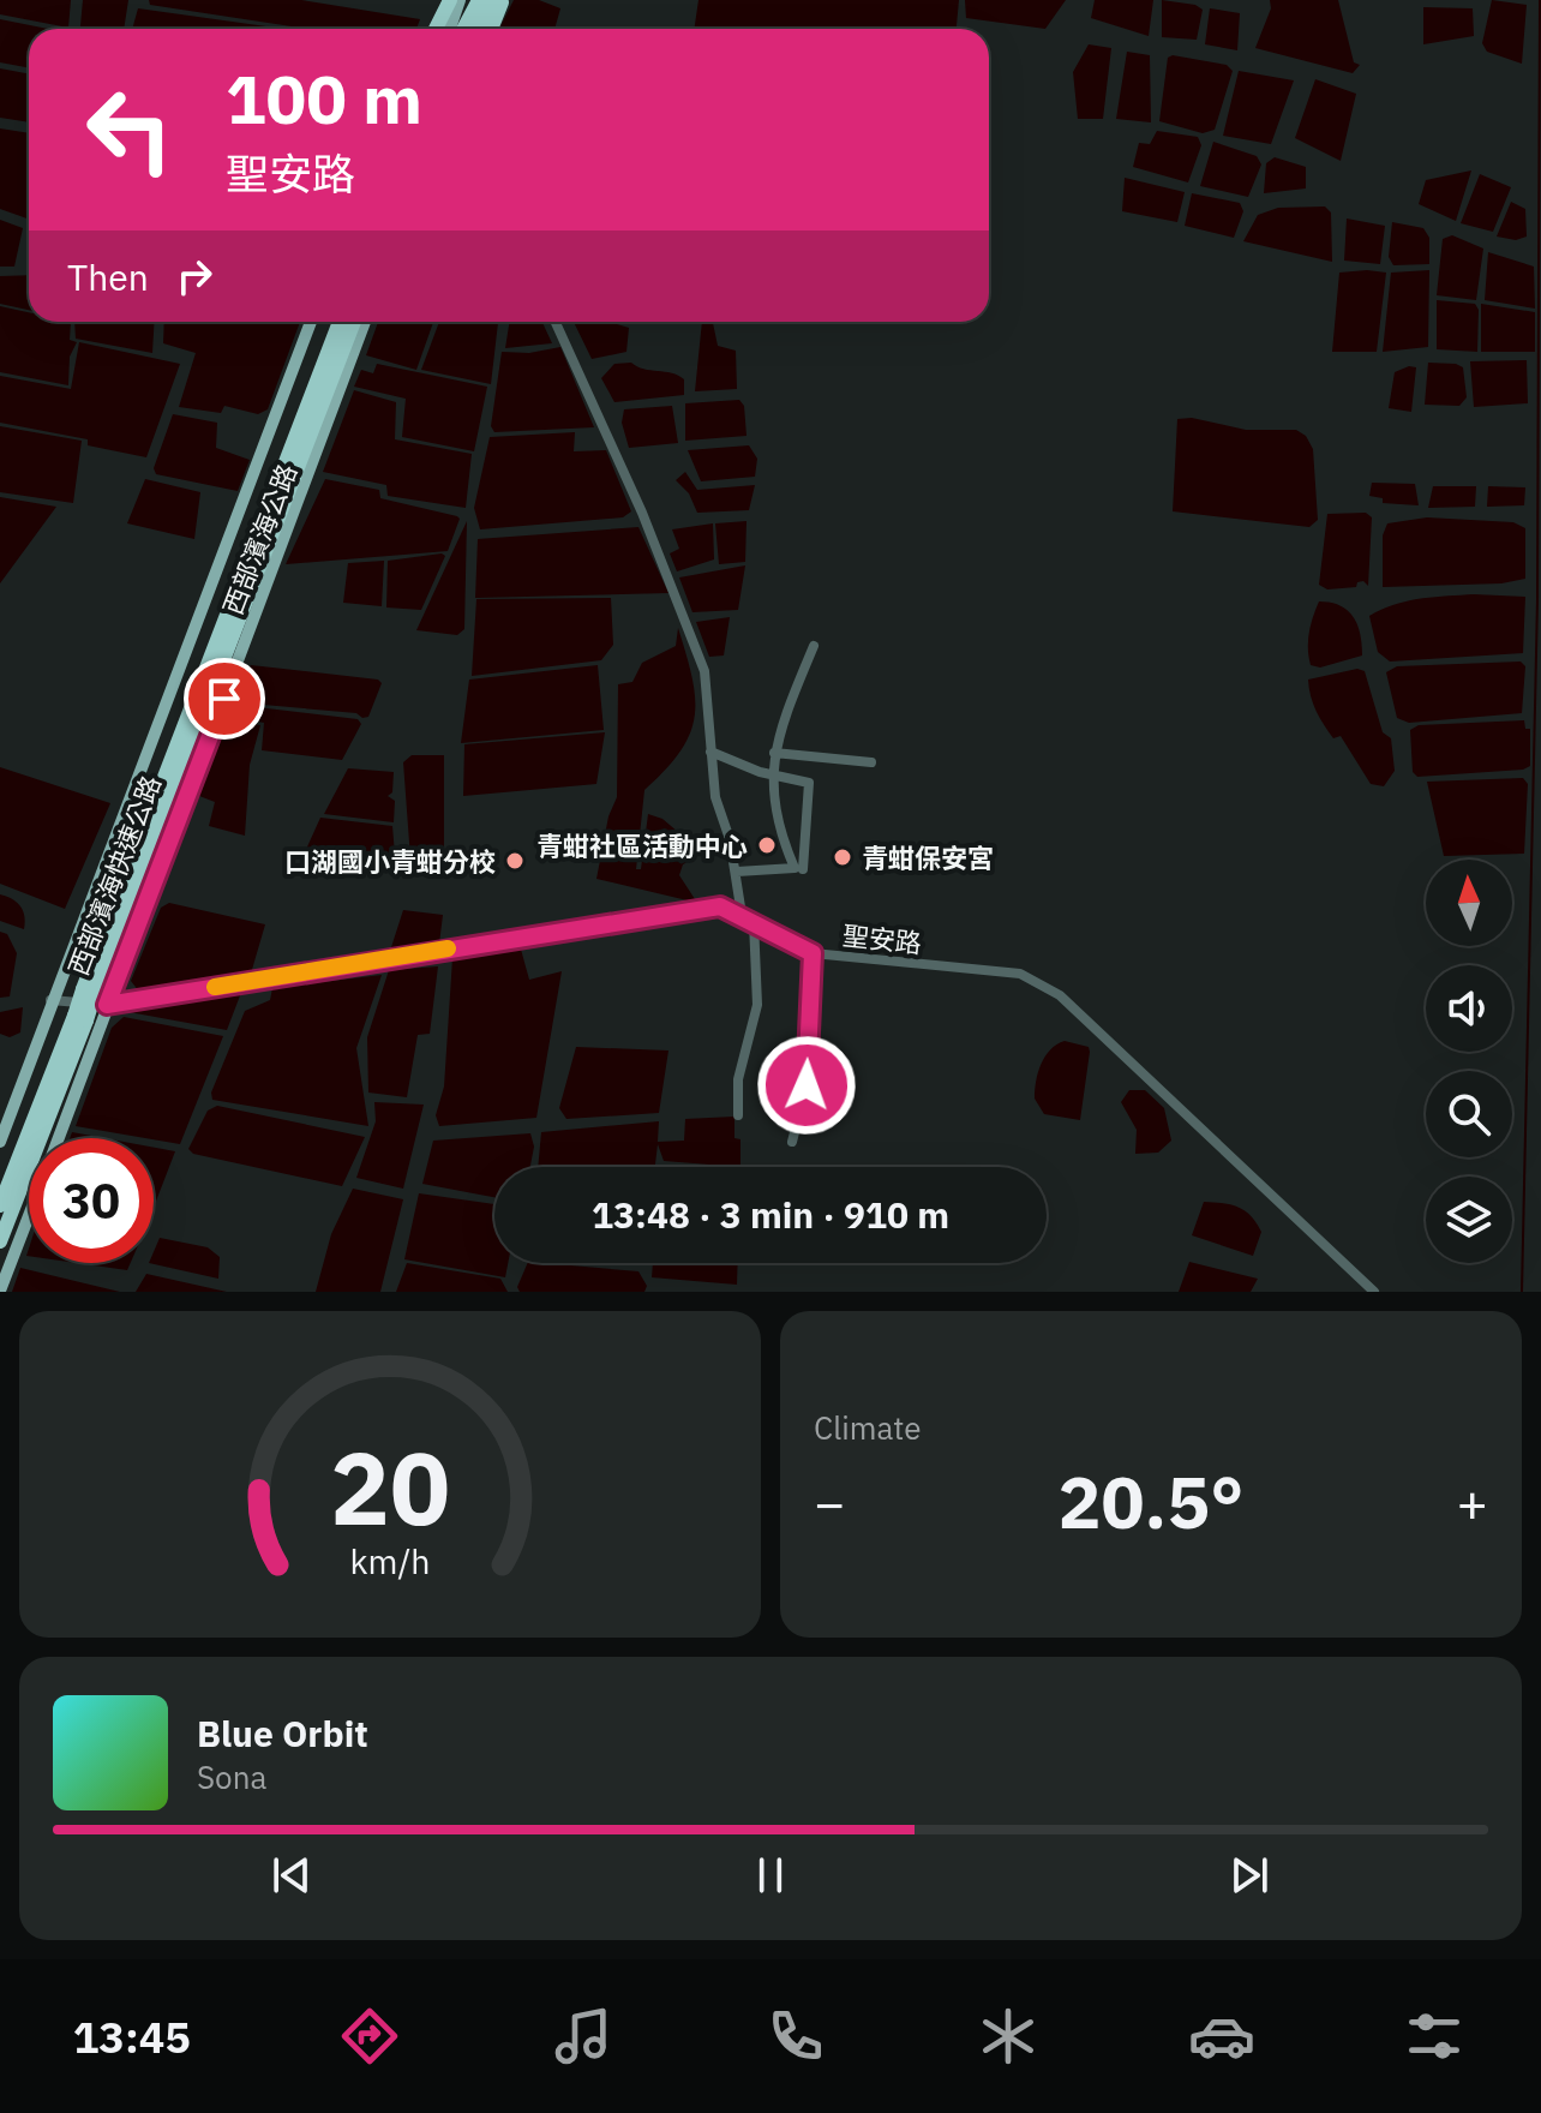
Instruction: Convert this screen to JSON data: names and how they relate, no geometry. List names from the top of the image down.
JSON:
{
  "streets": {
    "highway": ["西部濱海快速公路"],
    "main road": ["西部濱海公路"],
    "street": ["聖安路"]
  },
  "crossings": [
    ["西部濱海公路", "聖安路"]
  ],
  "places": ["青蚶社區活動中心", "青蚶保安宮", "口湖國小青蚶分校"],
  "north": "top",
  "page": {
    "turn": ["100 m", "聖安路"],
    "then": "Then",
    "limit": "30",
    "trip": "13:48 · 3 min · 910 m",
    "tile": "Climate",
    "heat": ["−", "20.5°", "+"],
    "song": ["Blue Orbit", "Sona"],
    "tabs": "13:45",
    "gauge": ["20", "km/h"]
  }
}
